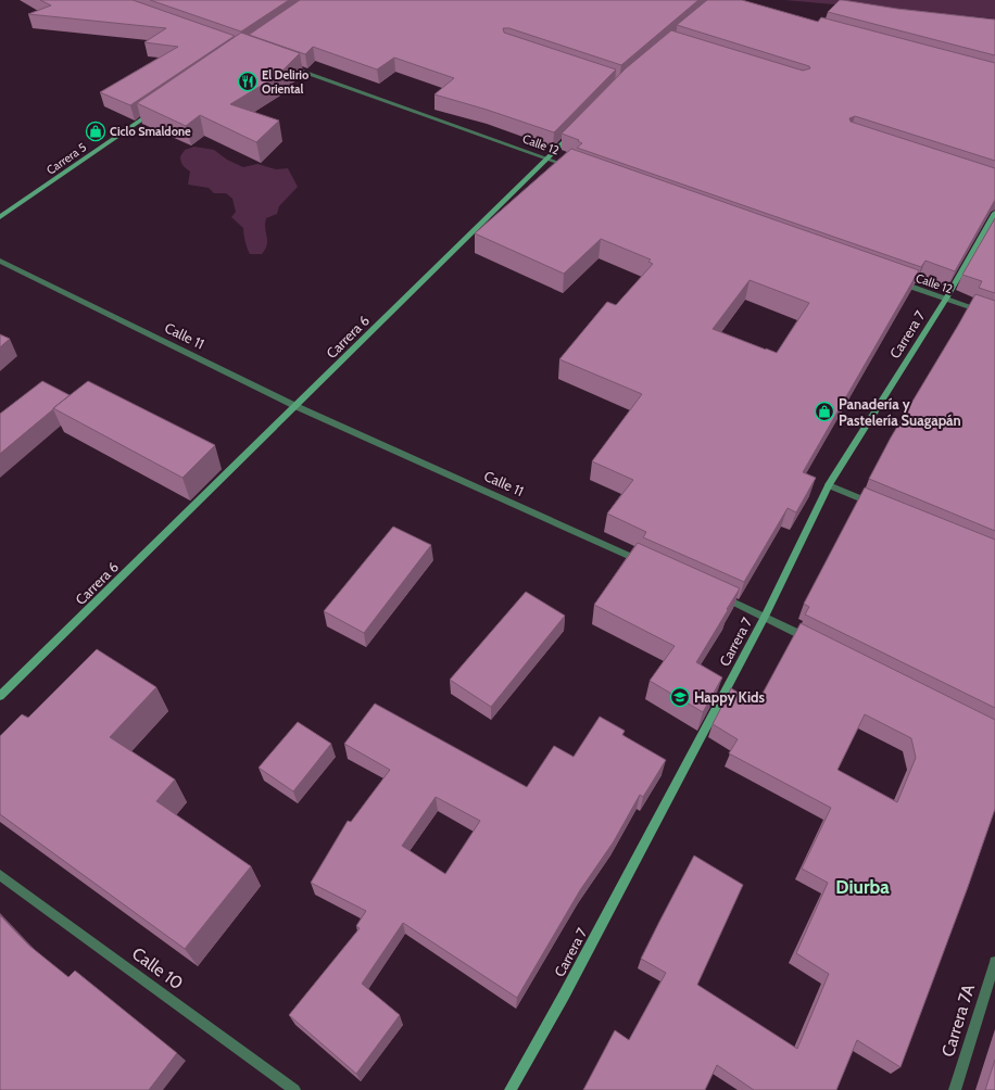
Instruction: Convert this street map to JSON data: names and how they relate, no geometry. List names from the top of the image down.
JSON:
{
  "streets": {
    "street": [
      "Calle 12",
      "Carrera 5",
      "Carrera 7",
      "Calle 11",
      "Carrera 6",
      "Calle 10",
      "Carrera 7A"
    ]
  },
  "crossings": [
    ["Calle 12", "Carrera 7"],
    ["Calle 12", "Carrera 6"],
    ["Calle 11", "Carrera 6"]
  ],
  "districts": ["Diurba"],
  "places": {
    "restaurant": ["El Delirio Oriental"],
    "shop": ["Ciclo Smaldone", "Panadería y Pastelería Suagapán"],
    "school or university": ["Happy Kids"]
  }
}
